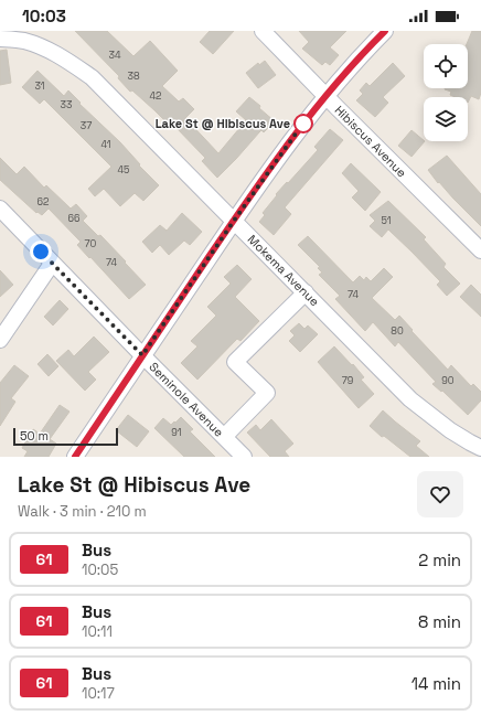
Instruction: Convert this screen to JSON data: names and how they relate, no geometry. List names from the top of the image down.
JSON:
{
  "streets": {
    "street": ["Hibiscus Avenue", "Mokema Avenue", "Seminole Avenue"]
  },
  "places": ["Lake St @ Hibiscus Ave"],
  "lines": ["bus line 61"],
  "house_numbers": [
    "34",
    "38",
    "31",
    "42",
    "33",
    "37",
    "41",
    "45",
    "62",
    "66",
    "51",
    "70",
    "74",
    "74",
    "80",
    "79",
    "90",
    "91"
  ],
  "scale_bar": "50 m",
  "page": {
    "status": "10:03",
    "scale": "50 m",
    "heading": ["Lake St @ Hibiscus Ave", "Walk · 3 min · 210 m"],
    "list": [
      {
        "mark": "61",
        "name": "Bus",
        "note": "10:05",
        "value": "2 min"
      },
      {
        "mark": "61",
        "name": "Bus",
        "note": "10:11",
        "value": "8 min"
      },
      {
        "mark": "61",
        "name": "Bus",
        "note": "10:17",
        "value": "14 min"
      }
    ]
  }
}
